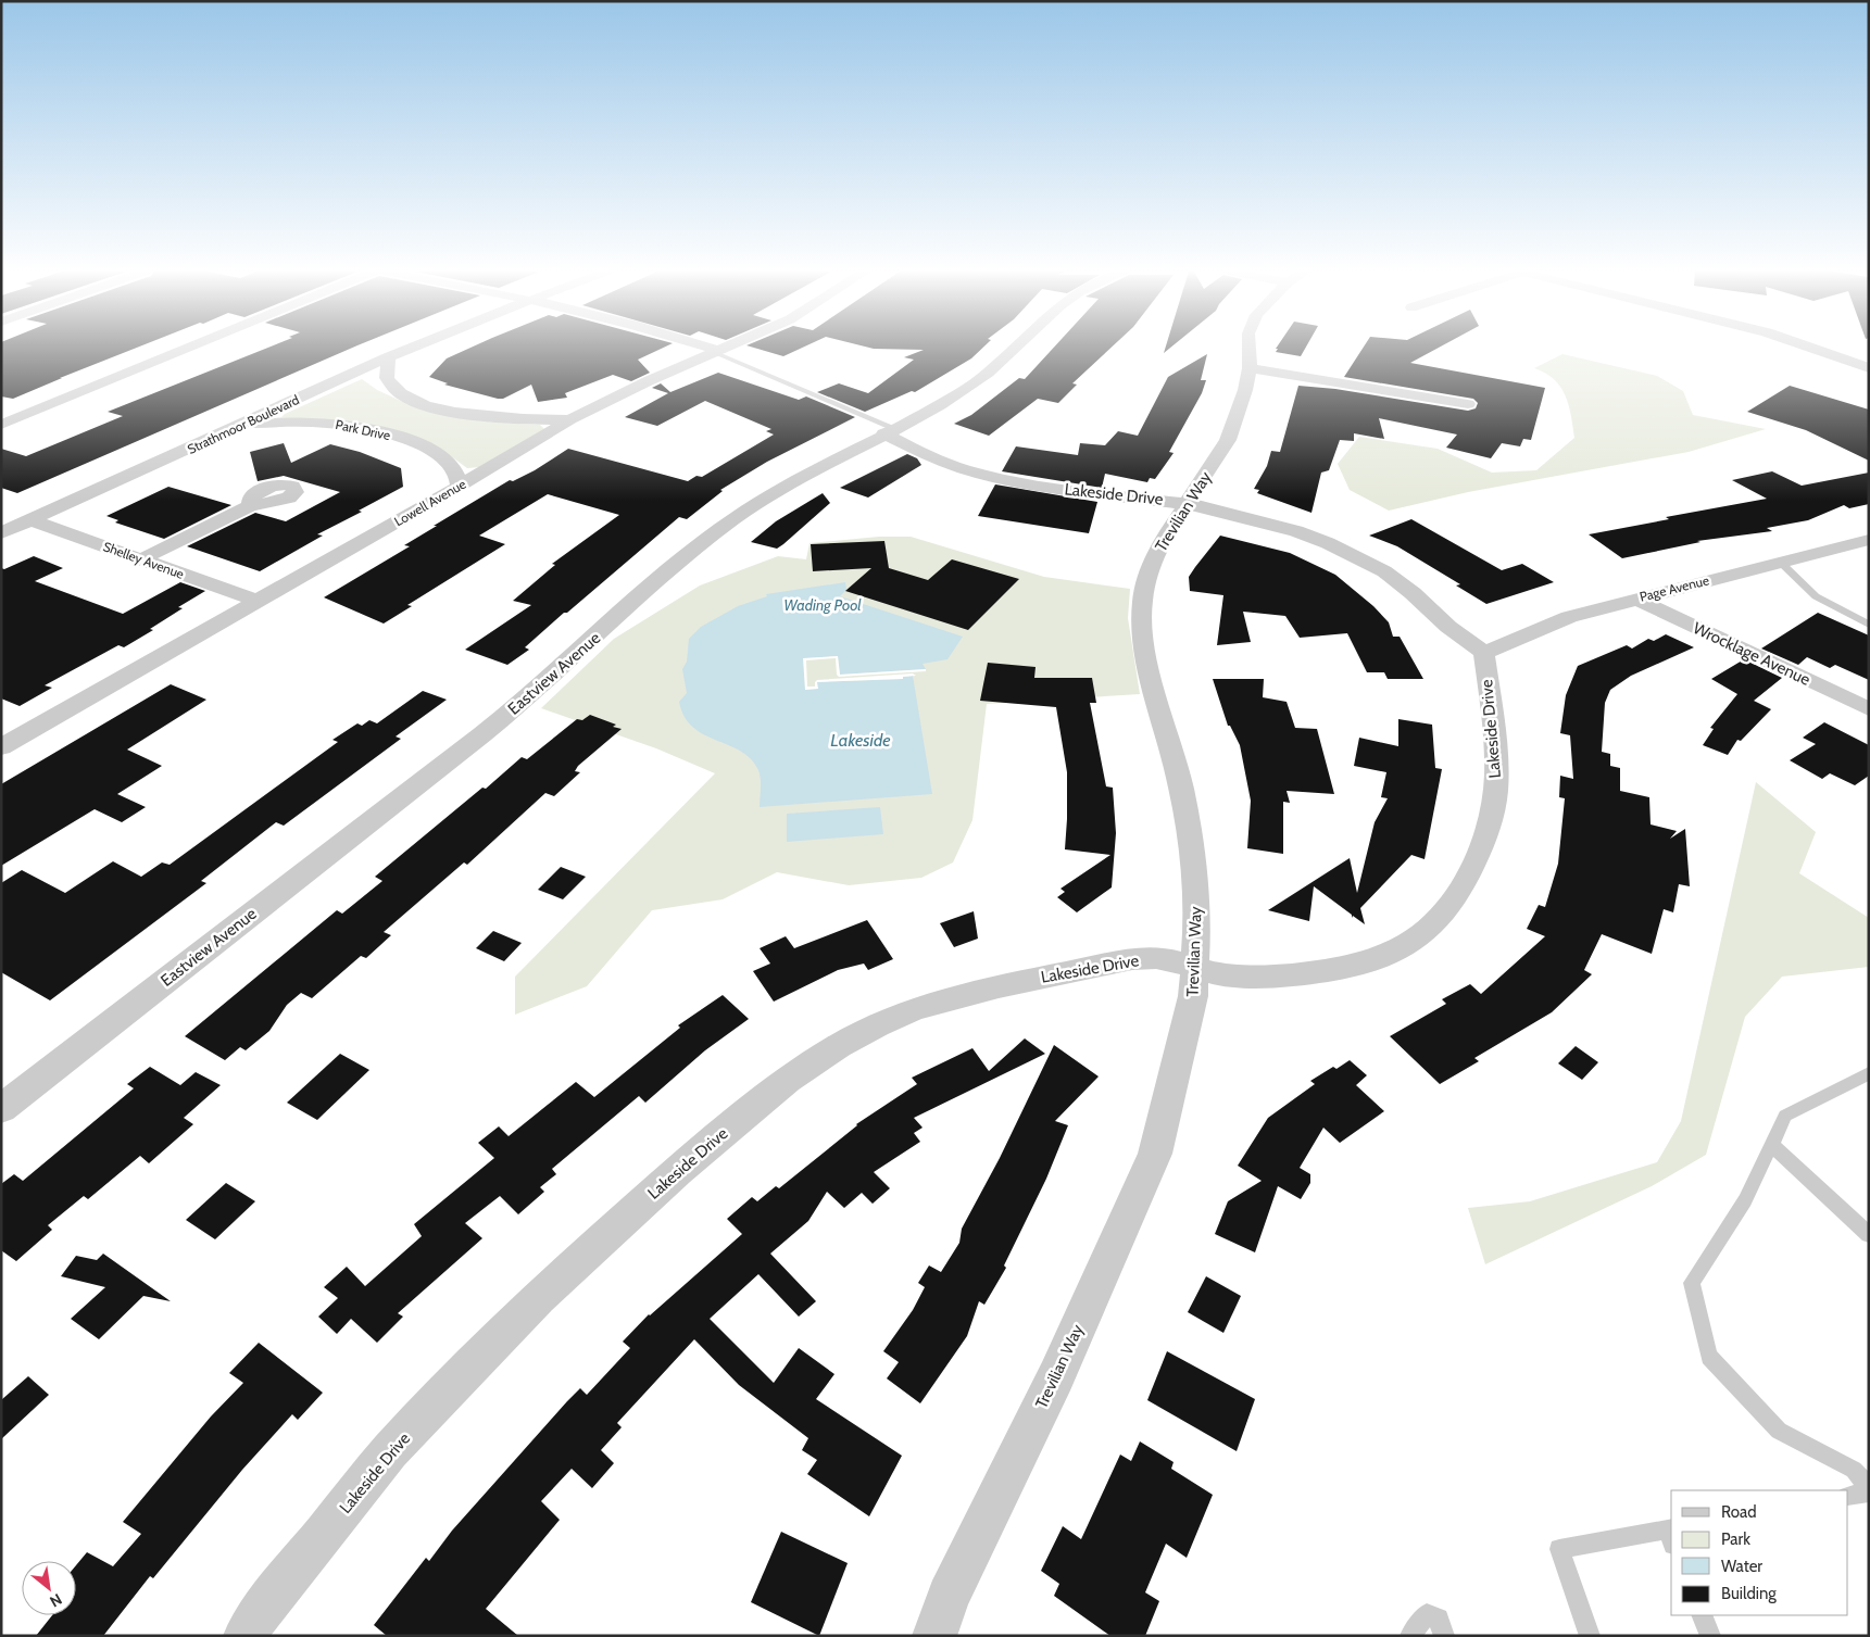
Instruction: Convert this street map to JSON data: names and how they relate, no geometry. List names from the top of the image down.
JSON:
{
  "streets": {
    "street": [
      "Strathmoor Boulevard",
      "Park Drive",
      "Lakeside Drive",
      "Lowell Avenue",
      "Trevilian Way",
      "Shelley Avenue",
      "Page Avenue",
      "Wrocklage Avenue",
      "Eastview Avenue"
    ]
  },
  "crossings": [
    ["Strathmoor Boulevard", "Park Drive"],
    ["Strathmoor Boulevard", "Shelley Avenue"],
    ["Park Drive", "Lowell Avenue"],
    ["Lakeside Drive", "Trevilian Way"],
    ["Lakeside Drive", "Page Avenue"],
    ["Lakeside Drive", "Eastview Avenue"],
    ["Lowell Avenue", "Shelley Avenue"],
    ["Page Avenue", "Wrocklage Avenue"]
  ],
  "water": ["Wading Pool", "Lakeside"],
  "legend": [
    "Road",
    "Park",
    "Water",
    "Building"
  ],
  "north": "bottom right"
}
